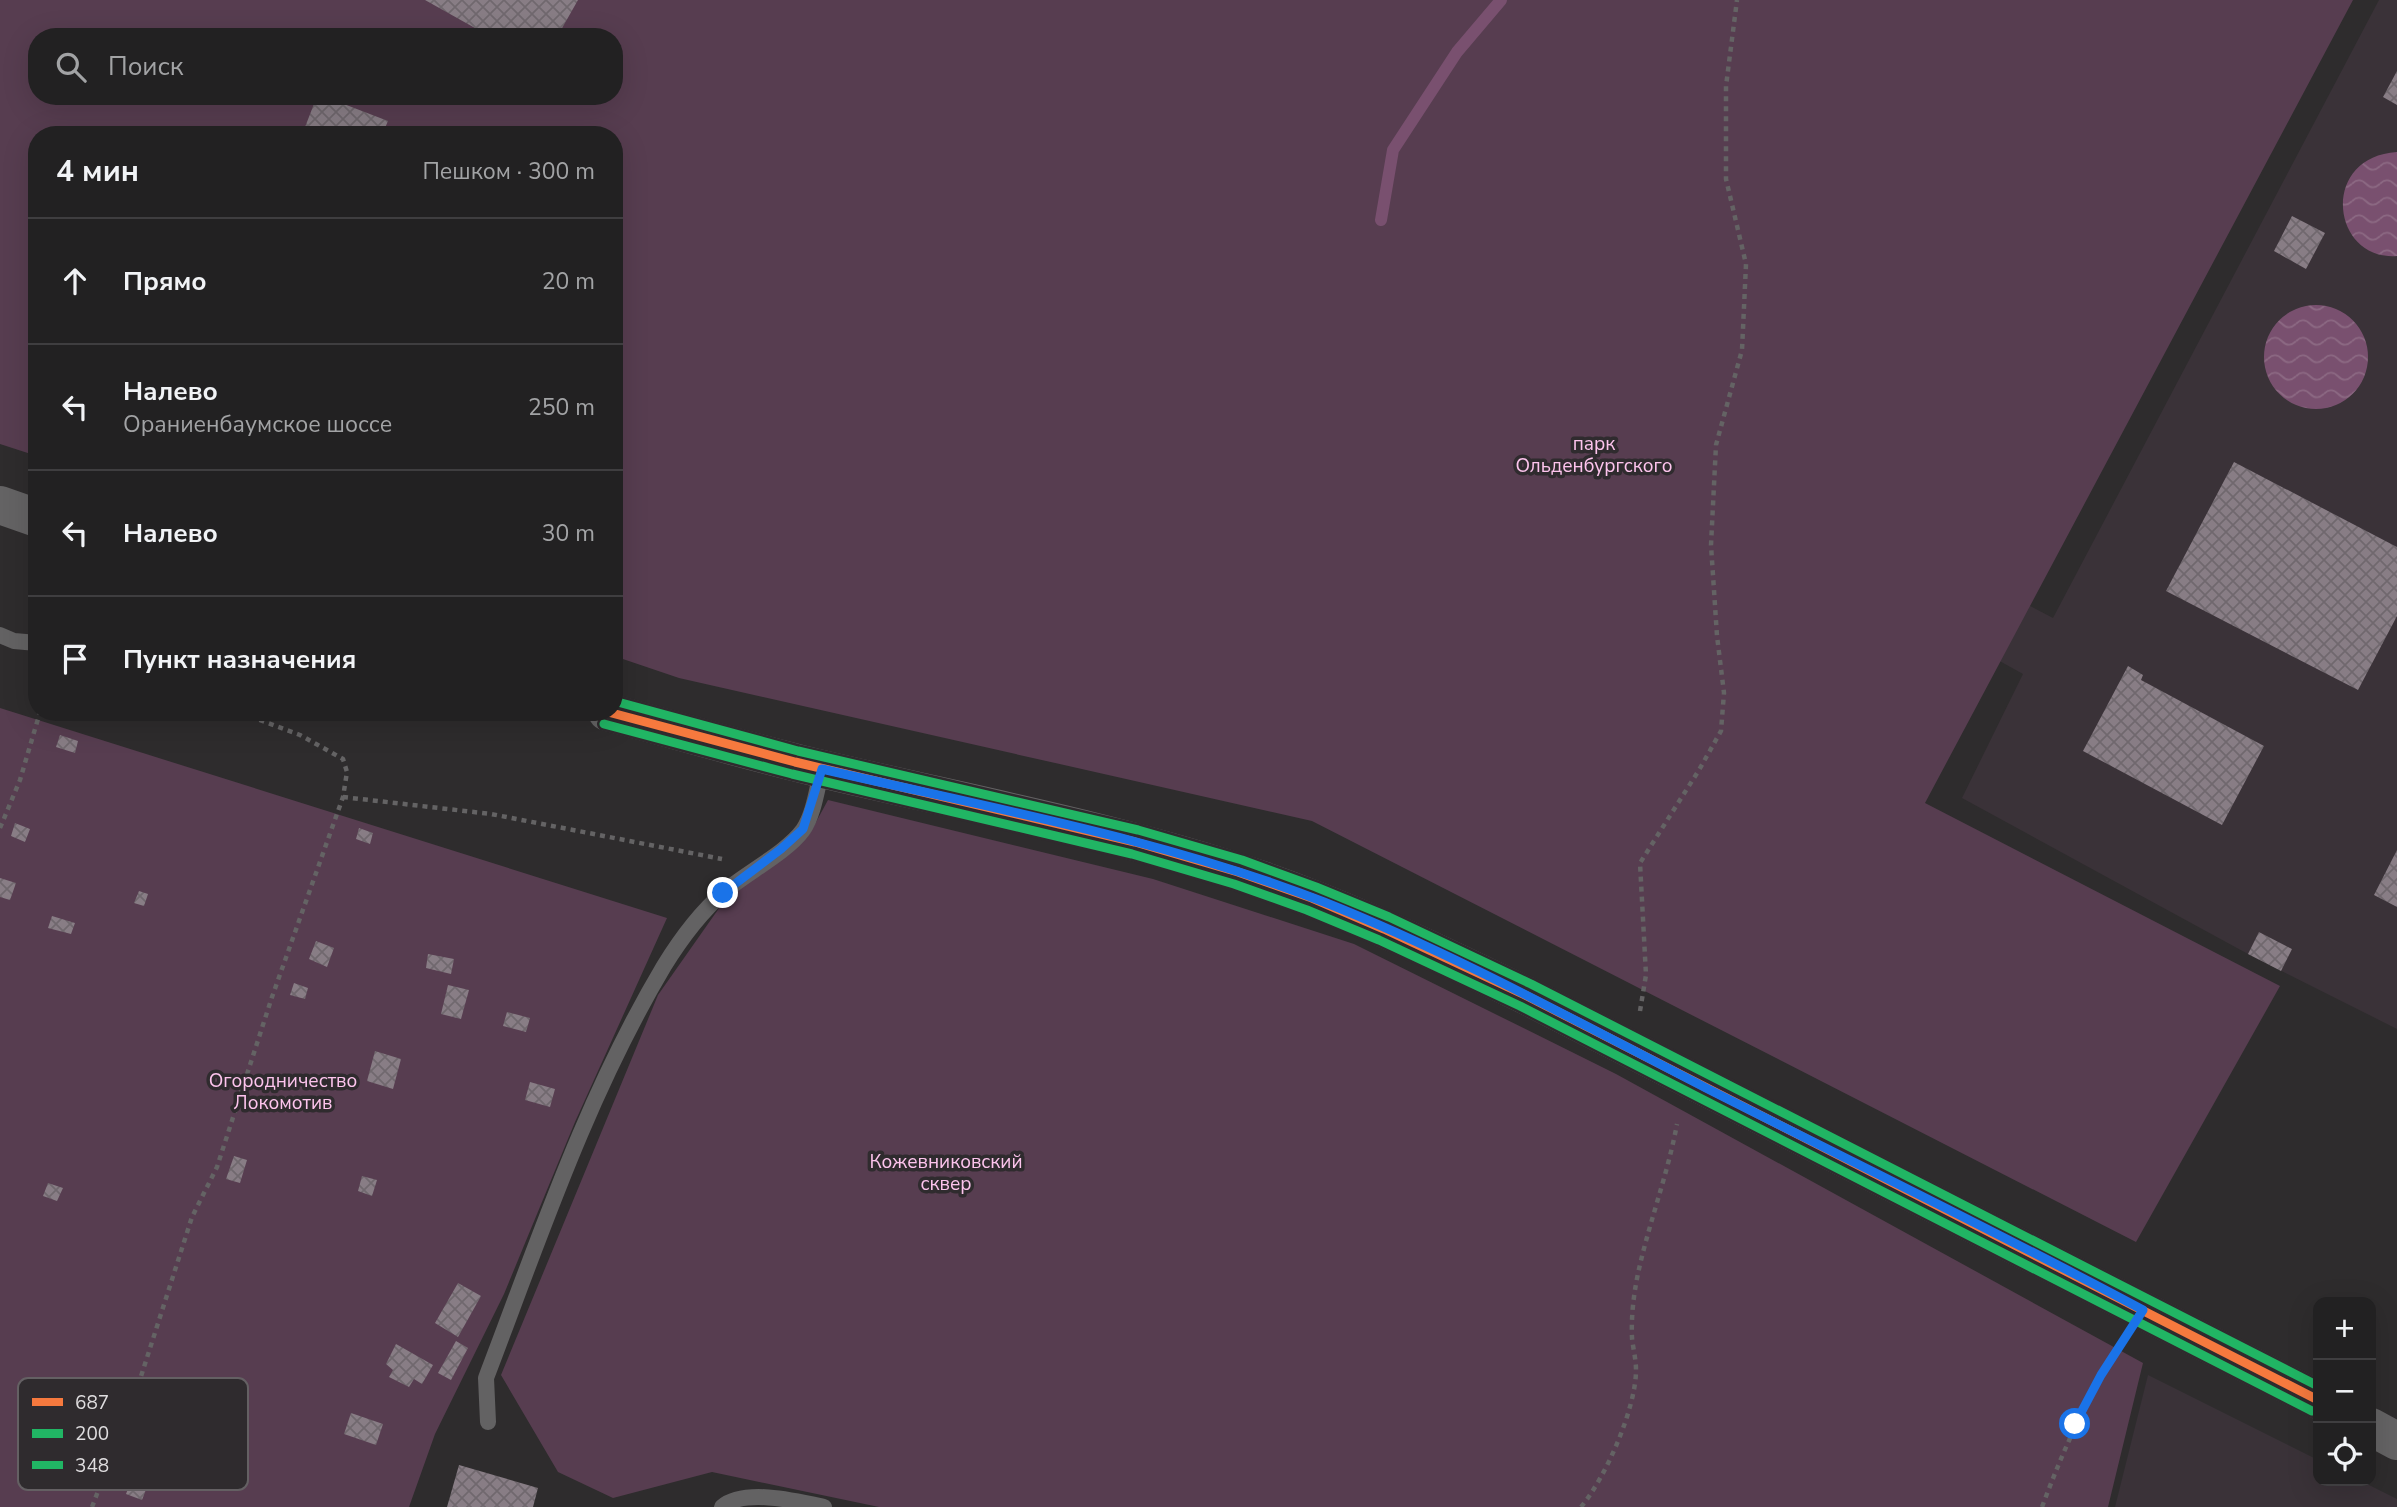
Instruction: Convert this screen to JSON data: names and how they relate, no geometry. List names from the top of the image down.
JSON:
{
  "parks": ["парк Ольденбургского", "Огородничество Локомотив", "Кожевниковский сквер"],
  "lines": ["transit line 348", "transit line 687", "transit line 200"],
  "legend": ["687", "200", "348"],
  "page": {
    "search": "Поиск",
    "heading": ["4 мин", "Пешком · 300 m"],
    "list": [
      ["Прямо", "20 m"],
      ["Налево", "Ораниенбаумское шоссе", "250 m"],
      ["Налево", "30 m"],
      "Пункт назначения"
    ],
    "map_buttons": ["+", "−"]
  }
}
